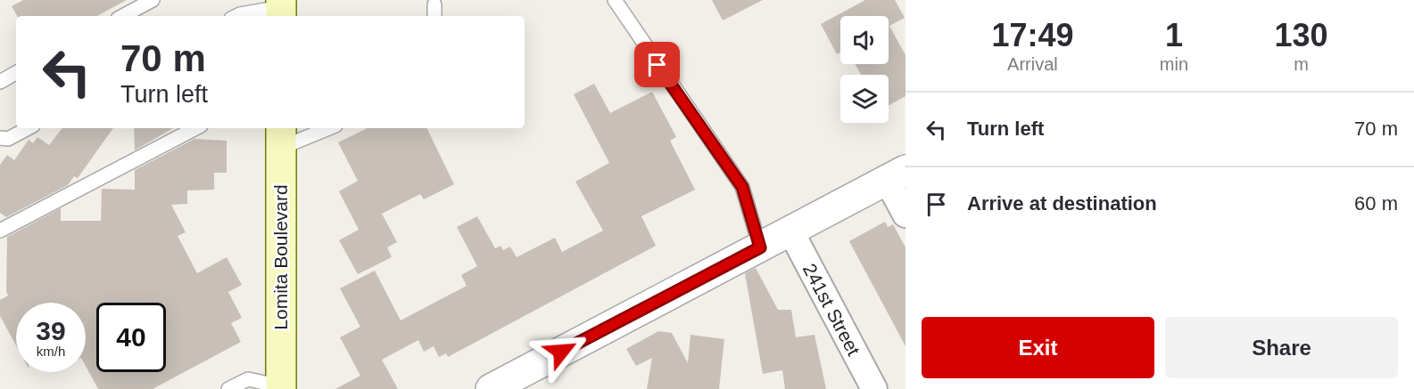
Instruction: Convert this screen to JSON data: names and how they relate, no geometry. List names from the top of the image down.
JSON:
{
  "streets": {
    "main road": ["Lomita Boulevard"],
    "street": ["241st Street"]
  },
  "page": {
    "eta": [
      "17:49",
      "Arrival",
      "1",
      "min",
      "130",
      "m"
    ],
    "turn": ["70 m", "Turn left"],
    "list": [
      {
        "name": "Turn left",
        "value": "70 m"
      },
      {
        "name": "Arrive at destination",
        "value": "60 m"
      }
    ],
    "speed": "39 km/h",
    "limit": "40",
    "buttons": ["Exit", "Share"]
  }
}
